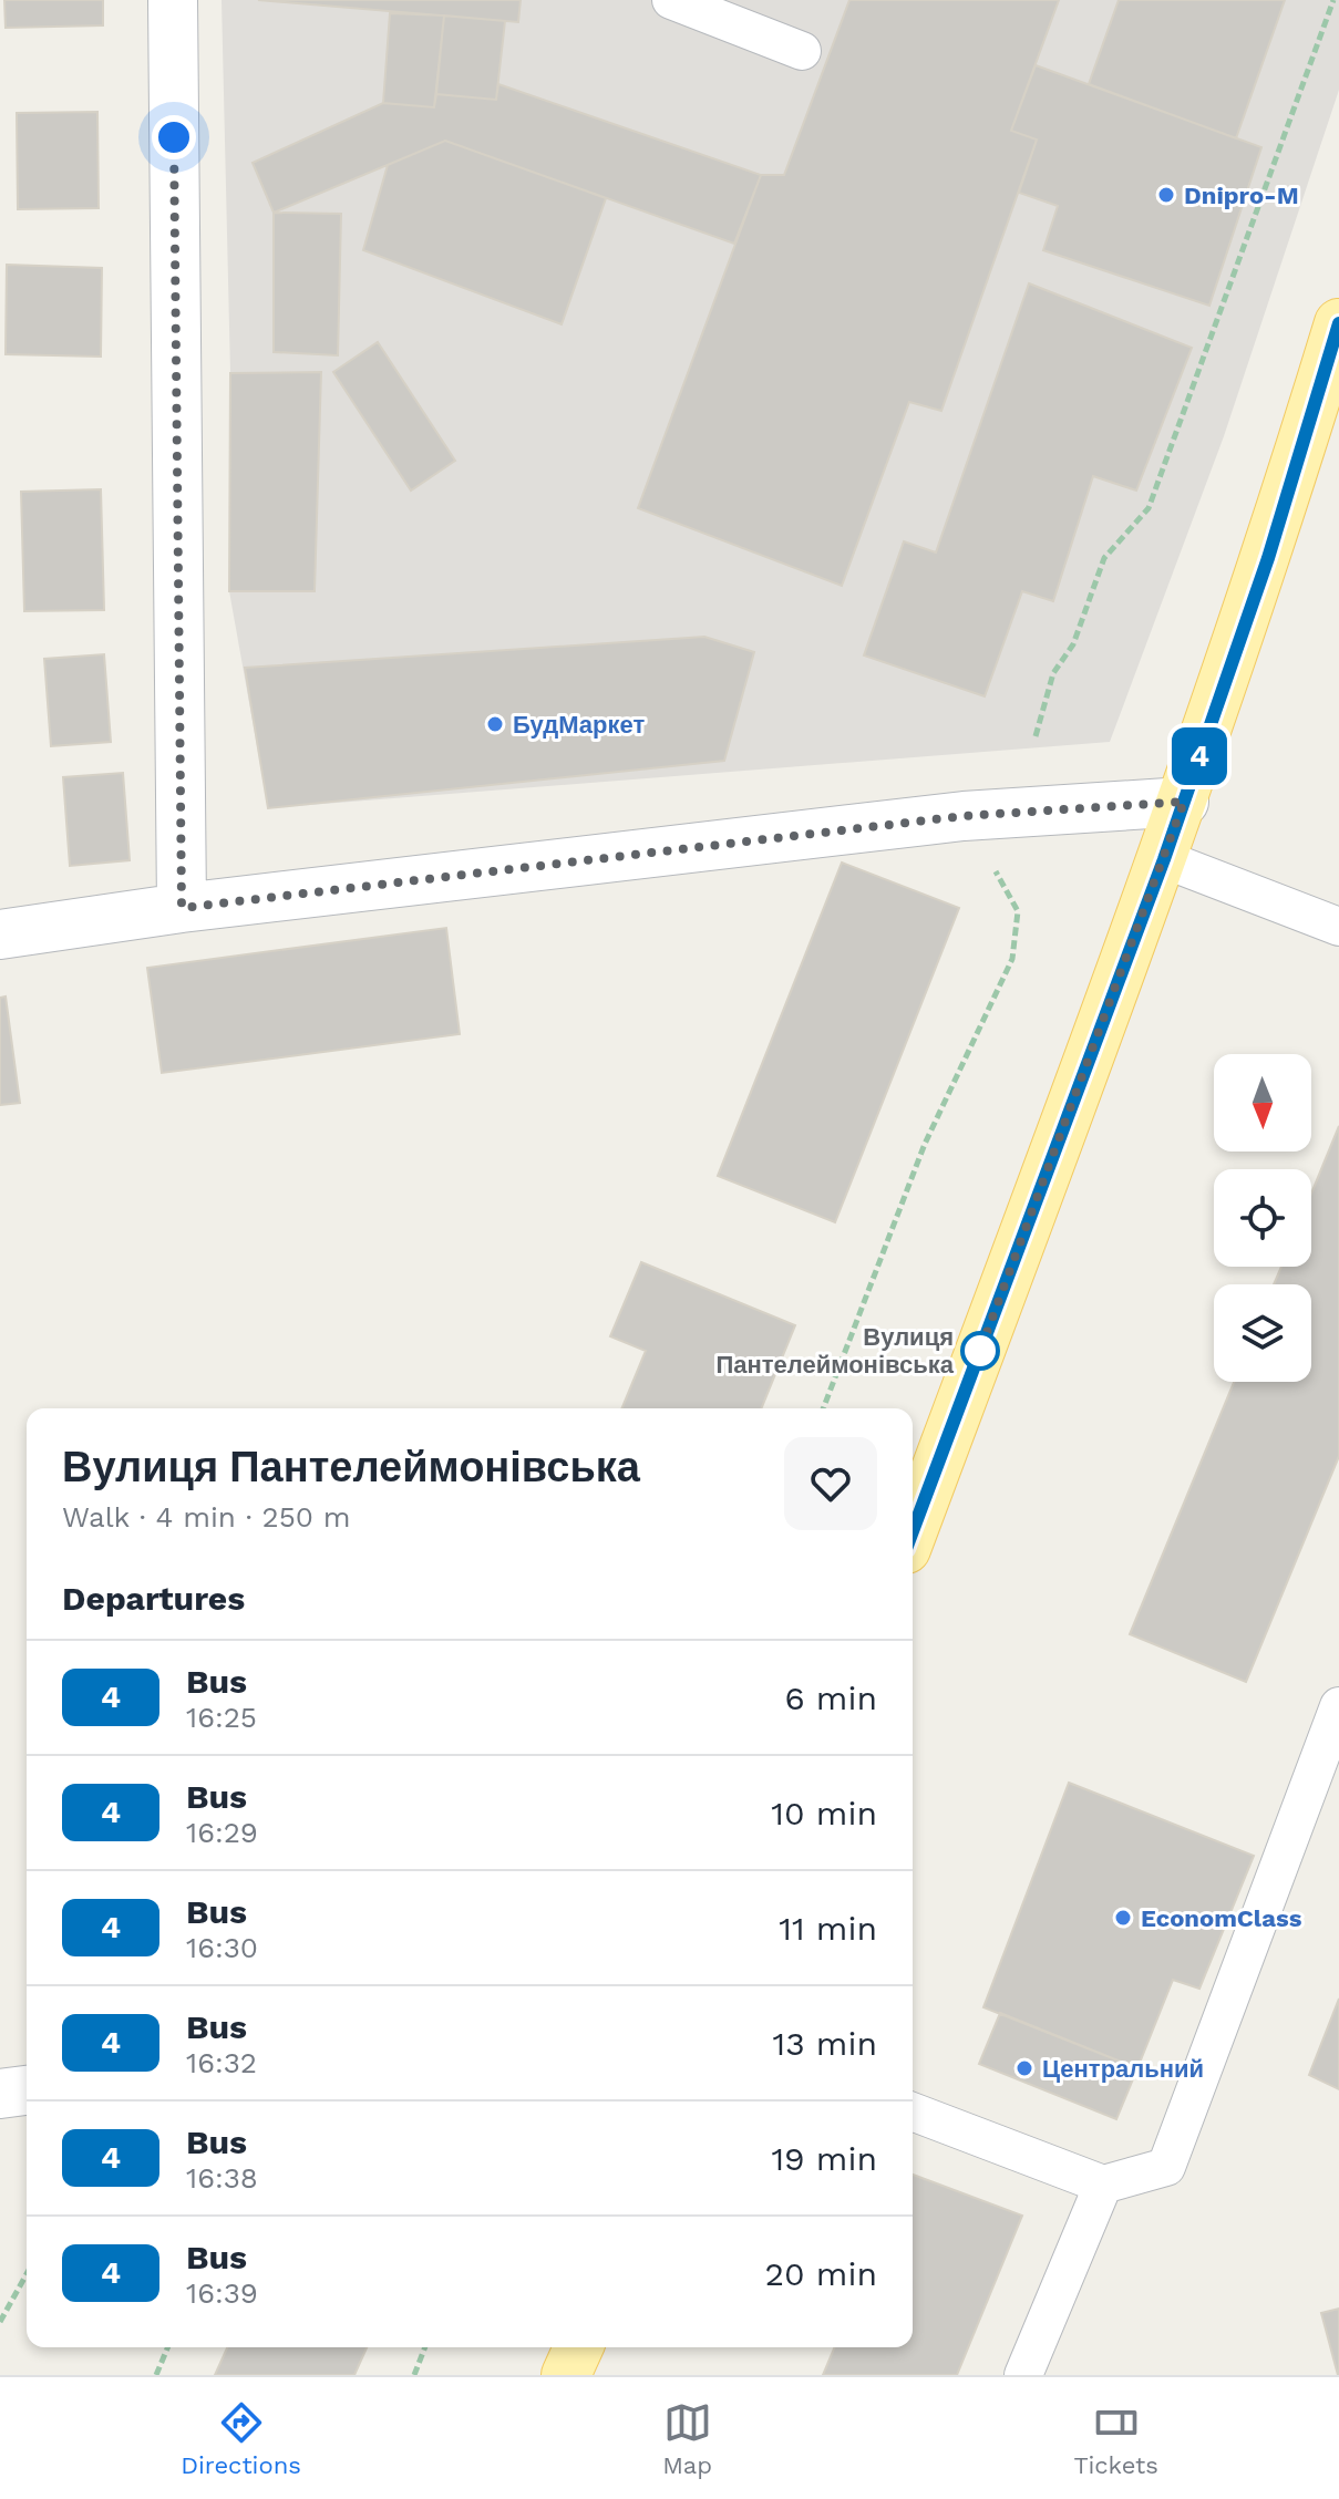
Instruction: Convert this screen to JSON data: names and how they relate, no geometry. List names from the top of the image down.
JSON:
{
  "places": [
    "Dnipro-M",
    "БудМаркет",
    "Вулиця Пантелеймонівська",
    "EconomClass",
    "Центральний"
  ],
  "lines": ["bus line 4"],
  "north": "bottom",
  "page": {
    "on_map": "4",
    "heading": [
      ["Вулиця Пантелеймонівська", "Walk · 4 min · 250 m"],
      "Departures"
    ],
    "list": [
      {
        "mark": "4",
        "name": "Bus",
        "note": "16:25",
        "value": "6 min"
      },
      {
        "mark": "4",
        "name": "Bus",
        "note": "16:29",
        "value": "10 min"
      },
      {
        "mark": "4",
        "name": "Bus",
        "note": "16:30",
        "value": "11 min"
      },
      {
        "mark": "4",
        "name": "Bus",
        "note": "16:32",
        "value": "13 min"
      },
      {
        "mark": "4",
        "name": "Bus",
        "note": "16:38",
        "value": "19 min"
      },
      {
        "mark": "4",
        "name": "Bus",
        "note": "16:39",
        "value": "20 min"
      }
    ],
    "tabs": ["Directions", "Map", "Tickets"]
  }
}
